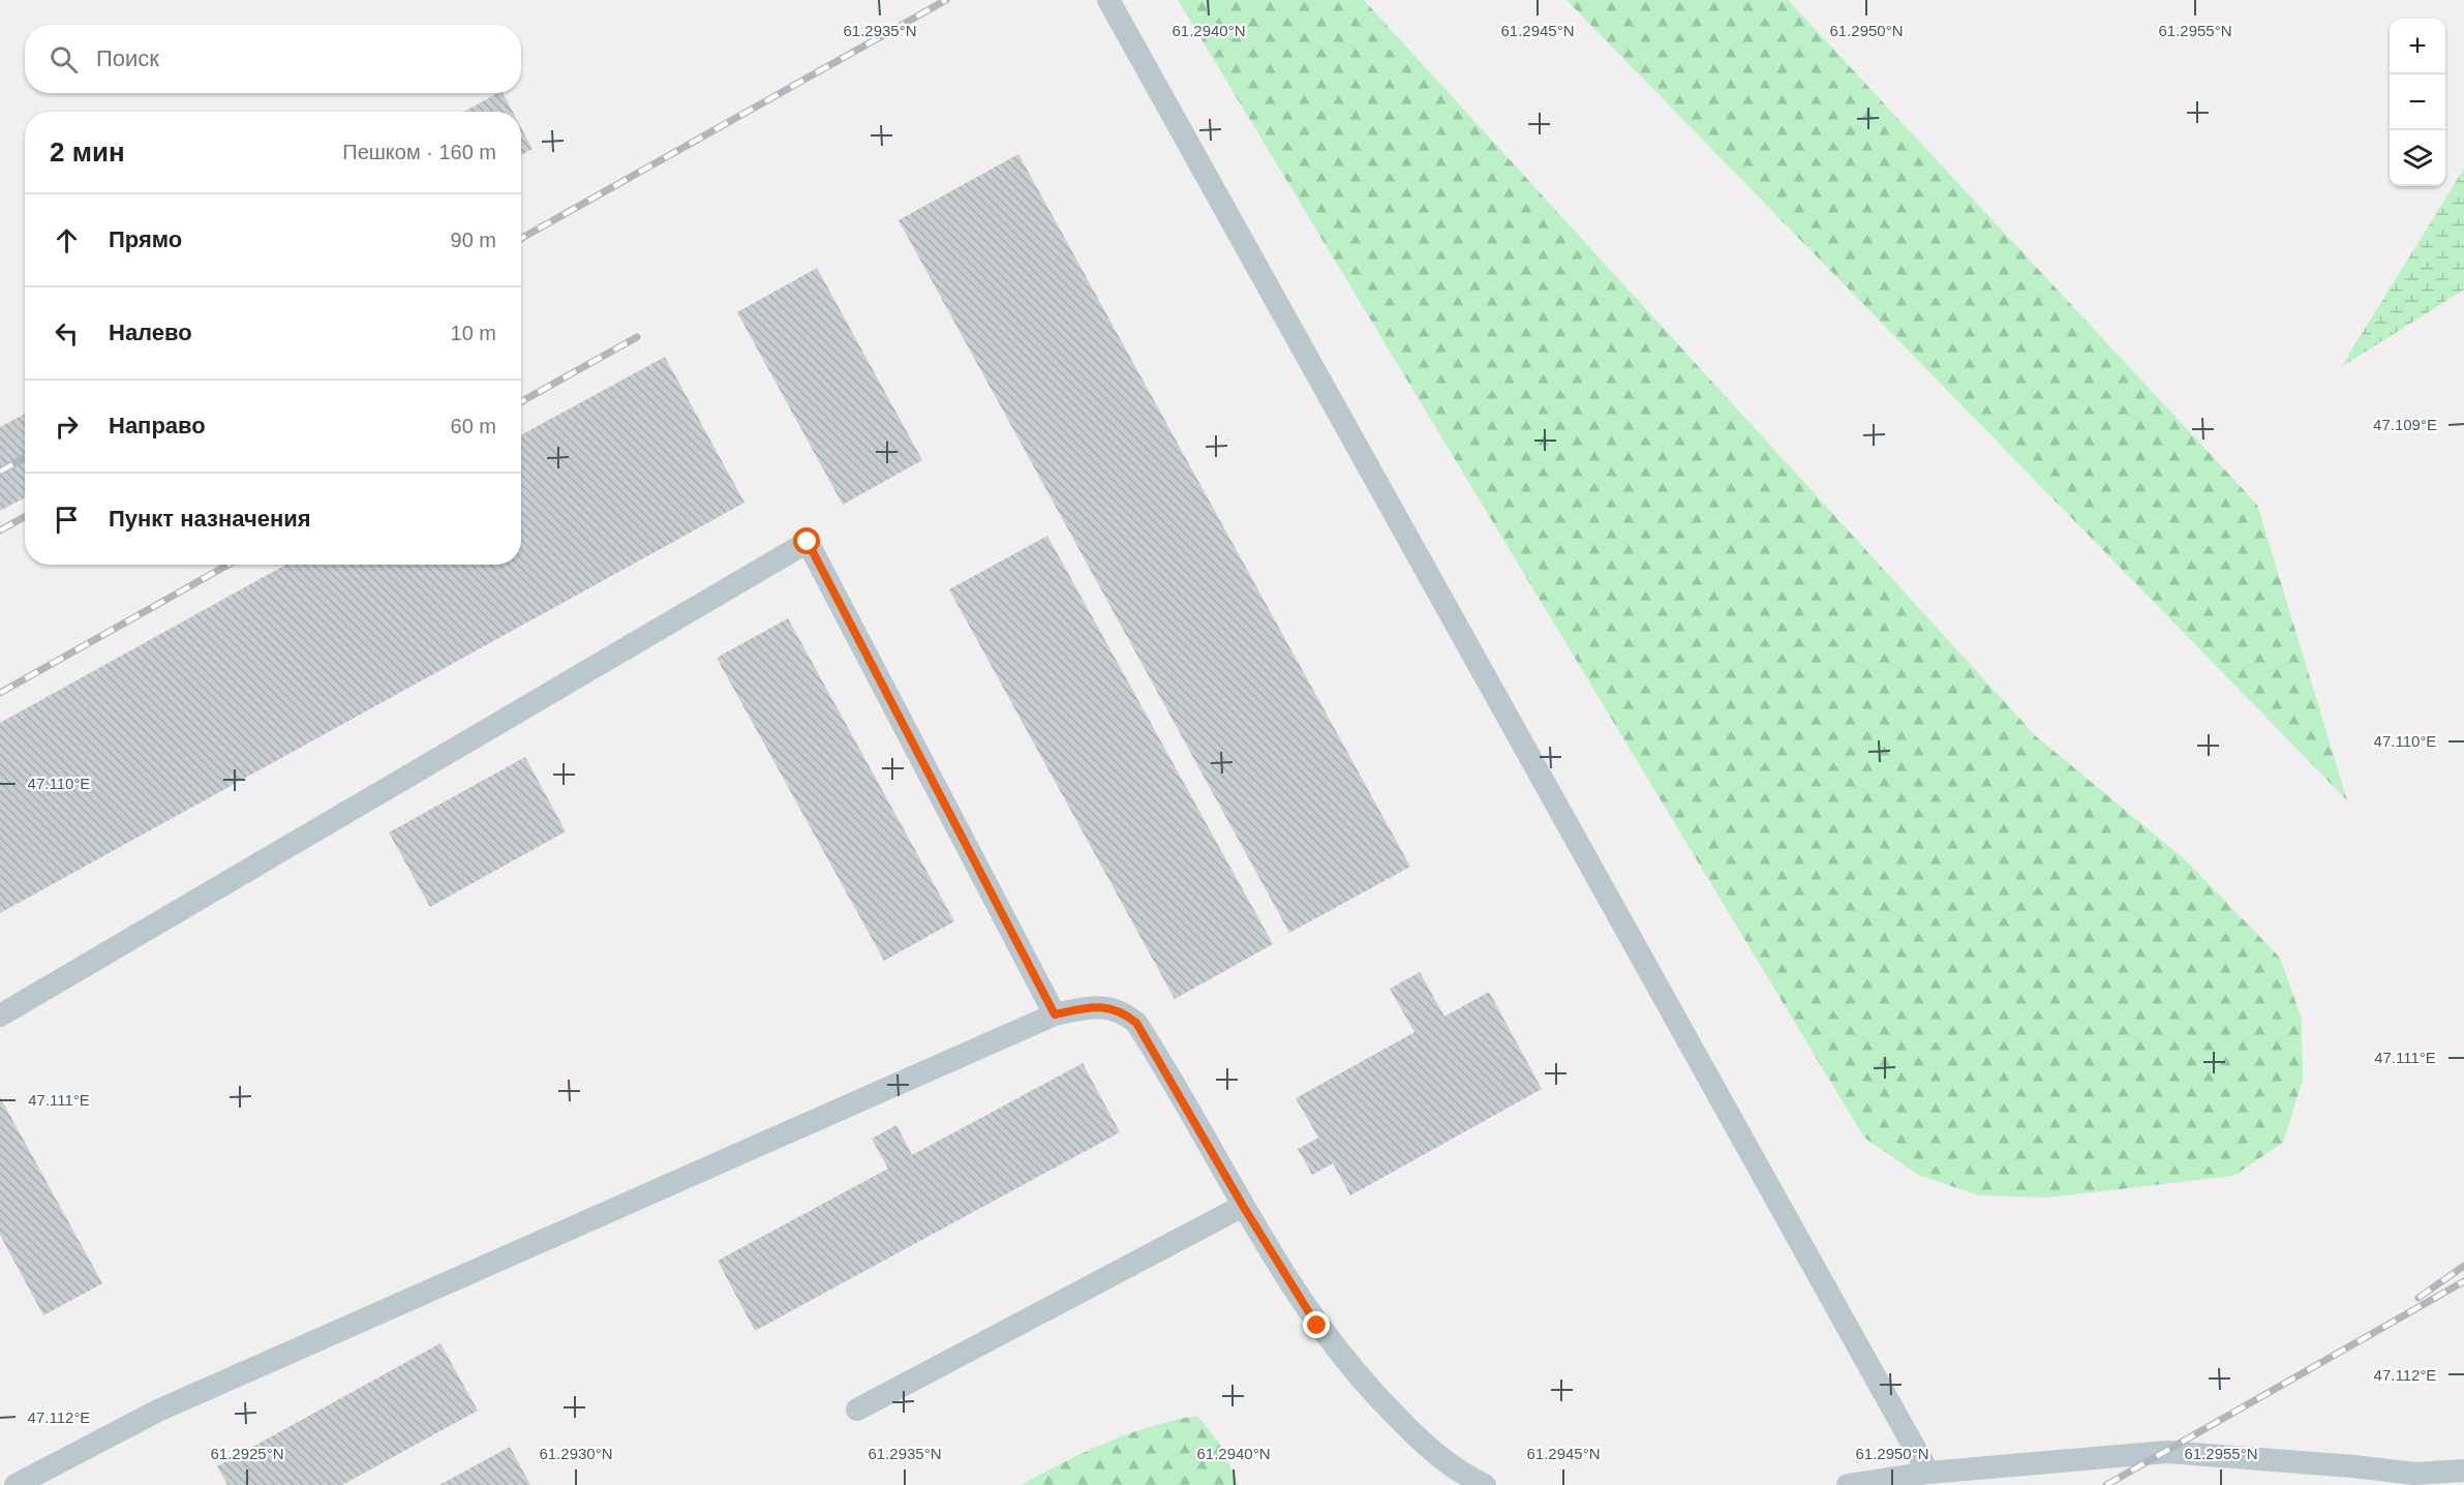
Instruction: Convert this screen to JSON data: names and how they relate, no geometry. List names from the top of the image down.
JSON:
{
  "page": {
    "map_buttons": ["+", "−"],
    "search": "Поиск",
    "heading": ["2 мин", "Пешком · 160 m"],
    "list": [
      ["Прямо", "90 m"],
      ["Налево", "10 m"],
      ["Направо", "60 m"],
      "Пункт назначения"
    ]
  },
  "coordinates": [
    "61.2935°N",
    "61.2940°N",
    "61.2945°N",
    "61.2950°N",
    "61.2955°N",
    "47.109°E",
    "47.110°E",
    "47.111°E",
    "47.112°E",
    "61.2925°N",
    "61.2930°N"
  ]
}
